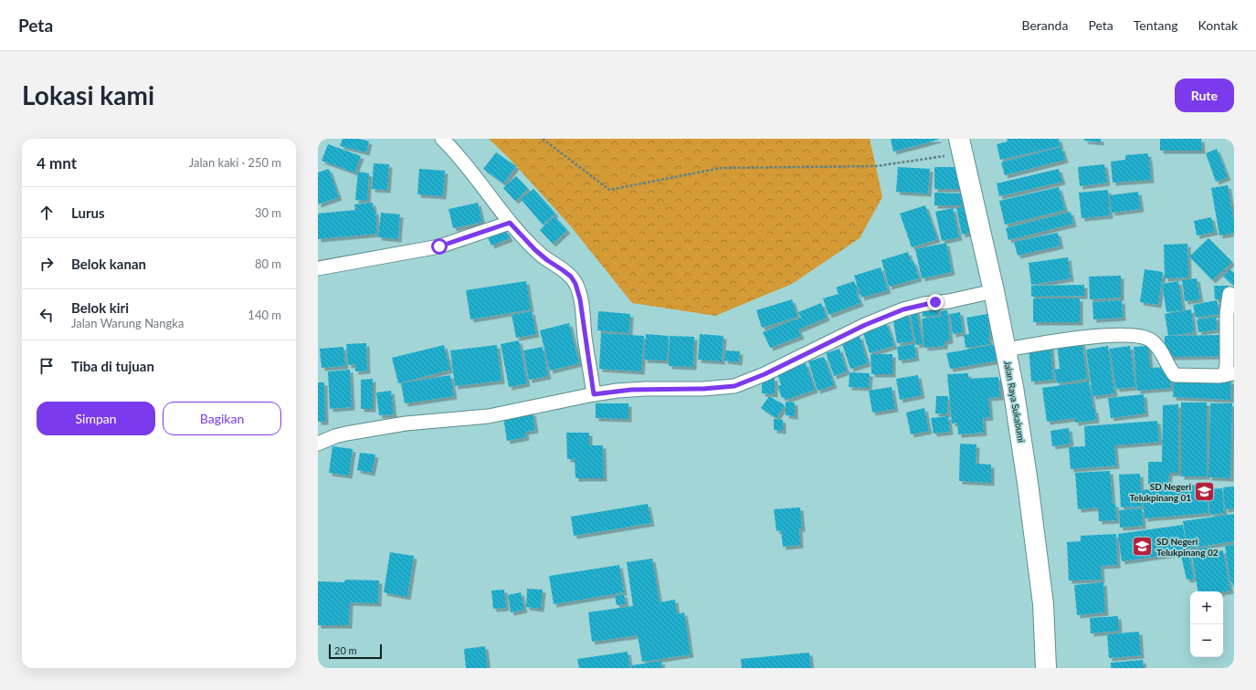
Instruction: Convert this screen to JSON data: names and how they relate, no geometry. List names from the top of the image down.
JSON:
{
  "streets": {
    "highway": ["Jalan Raya Sukabumi"]
  },
  "places": {
    "school or university": ["SD Negeri Telukpinang 01", "SD Negeri Telukpinang 02"]
  },
  "scale_bar": "20 m",
  "page": {
    "header": "Peta",
    "nav": [
      "Beranda",
      "Peta",
      "Tentang",
      "Kontak"
    ],
    "buttons": [
      "Rute",
      ["Simpan", "Bagikan"]
    ],
    "title": "Lokasi kami",
    "heading": ["4 mnt", "Jalan kaki · 250 m"],
    "list": [
      ["Lurus", "30 m"],
      ["Belok kanan", "80 m"],
      ["Belok kiri", "Jalan Warung Nangka", "140 m"],
      "Tiba di tujuan"
    ],
    "map_buttons": ["+", "−"],
    "scale": "20 m"
  }
}
